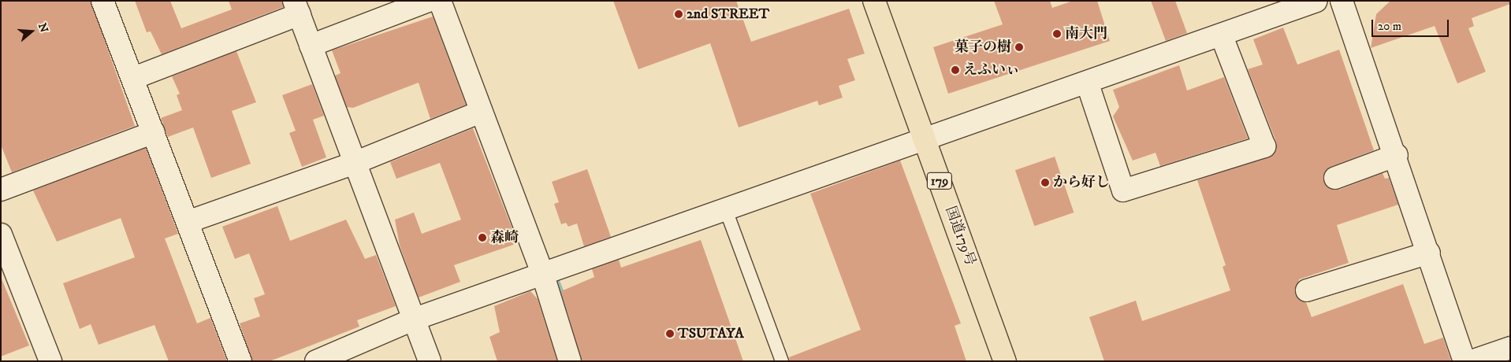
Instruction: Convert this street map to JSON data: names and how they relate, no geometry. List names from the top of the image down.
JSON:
{
  "streets": {
    "highway": ["179", "国道179号"]
  },
  "places": [
    "2nd STREET",
    "南大門",
    "菓子の樹",
    "えふいぃ",
    "から好し",
    "森崎",
    "TSUTAYA"
  ],
  "scale_bar": "20 m",
  "north": "right"
}
